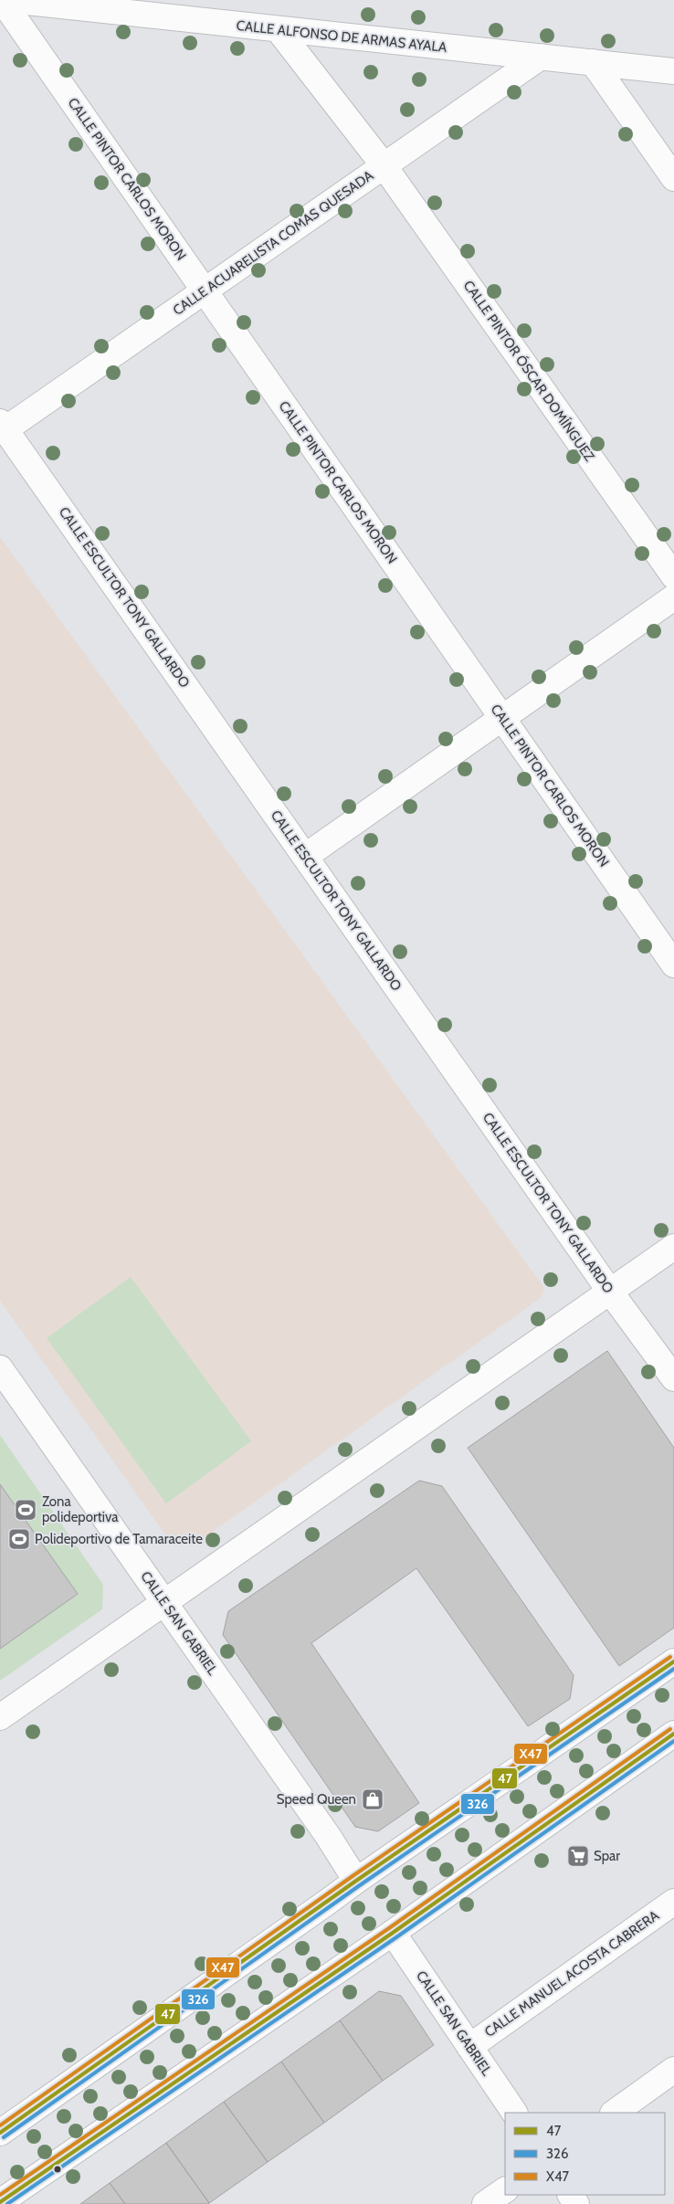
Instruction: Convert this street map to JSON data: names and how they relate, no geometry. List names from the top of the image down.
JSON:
{
  "streets": {
    "street": [
      "CALLE ALFONSO DE ARMAS AYALA",
      "CALLE PINTOR CARLOS MORON",
      "CALLE ACUARELISTA COMAS QUESADA",
      "CALLE PINTOR ÓSCAR DOMÍNGUEZ",
      "CALLE ESCULTOR TONY GALLARDO",
      "CALLE SAN GABRIEL",
      "CALLE MANUEL ACOSTA CABRERA"
    ]
  },
  "crossings": [
    ["CALLE ALFONSO DE ARMAS AYALA", "CALLE ACUARELISTA COMAS QUESADA"],
    ["CALLE ALFONSO DE ARMAS AYALA", "CALLE PINTOR ÓSCAR DOMÍNGUEZ"],
    ["CALLE PINTOR CARLOS MORON", "CALLE ACUARELISTA COMAS QUESADA"],
    ["CALLE ACUARELISTA COMAS QUESADA", "CALLE PINTOR ÓSCAR DOMÍNGUEZ"],
    ["CALLE ACUARELISTA COMAS QUESADA", "CALLE ESCULTOR TONY GALLARDO"],
    ["CALLE SAN GABRIEL", "CALLE MANUEL ACOSTA CABRERA"]
  ],
  "places": {
    "sports": ["Zona polideportiva", "Polideportivo de Tamaraceite"],
    "shop": ["Speed Queen"],
    "supermarket": ["Spar"]
  },
  "lines": ["transit line X47", "transit line 47", "transit line 326"],
  "legend": ["47", "326", "X47"]
}
